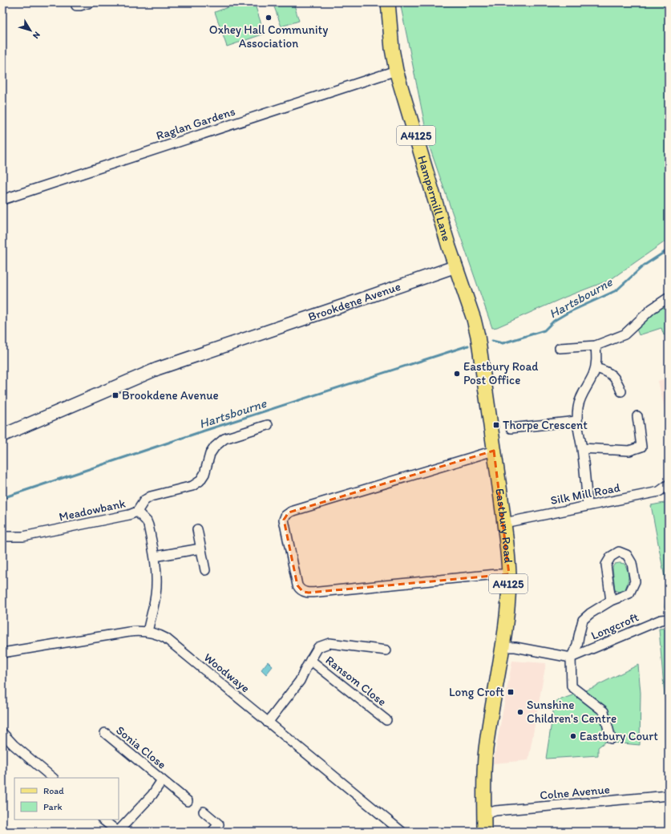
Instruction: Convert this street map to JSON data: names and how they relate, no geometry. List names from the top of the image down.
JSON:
{
  "streets": {
    "main road": [
      "A4125",
      "Hampermill Lane",
      "Brookdene Avenue",
      "Eastbury Road"
    ],
    "street": [
      "Raglan Gardens",
      "Silk Mill Road",
      "Meadowbank",
      "Longcroft",
      "Woodwaye",
      "Ransom Close",
      "Sonia Close",
      "Colne Avenue"
    ]
  },
  "crossings": [
    ["Raglan Gardens", "Hampermill Lane"],
    ["Hampermill Lane", "Brookdene Avenue"],
    ["Hampermill Lane", "Eastbury Road"],
    ["Silk Mill Road", "Eastbury Road"],
    ["Meadowbank", "Woodwaye"],
    ["Eastbury Road", "Colne Avenue"],
    ["Woodwaye", "Ransom Close"]
  ],
  "water": ["Hartsbourne"],
  "places": {
    "other": [
      "Oxhey Hall Community Association",
      "Eastbury Road Post Office",
      "Sunshine Children's Centre",
      "Eastbury Court"
    ],
    "transit": ["Brookdene Avenue", "Thorpe Crescent", "Long Croft"]
  },
  "legend": ["Road", "Park"],
  "north": "bottom right"
}
